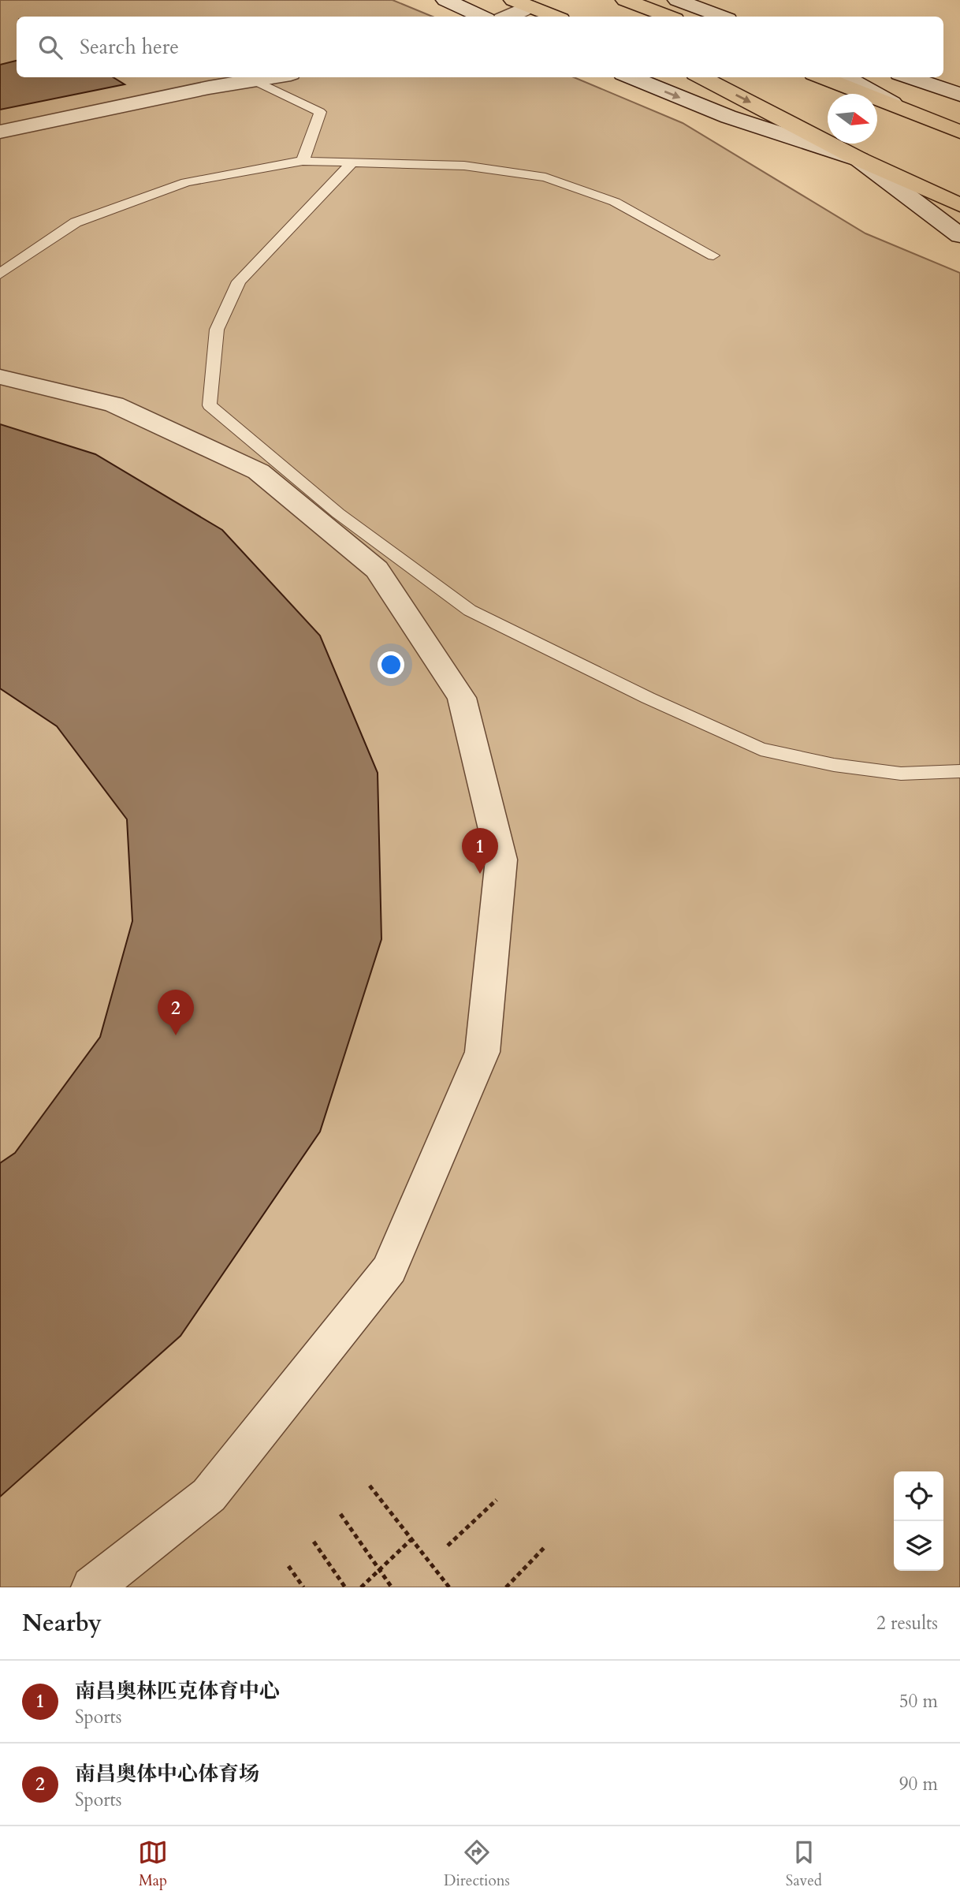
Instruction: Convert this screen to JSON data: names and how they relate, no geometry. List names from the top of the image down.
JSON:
{
  "north": "right",
  "page": {
    "search": "Search here",
    "pins": ["1", "2"],
    "heading": ["Nearby", "2 results"],
    "list": [
      {
        "mark": "1",
        "name": "南昌奥林匹克体育中心",
        "note": "Sports",
        "value": "50 m"
      },
      {
        "mark": "2",
        "name": "南昌奥体中心体育场",
        "note": "Sports",
        "value": "90 m"
      }
    ],
    "nav": ["Map", "Directions", "Saved"]
  }
}
